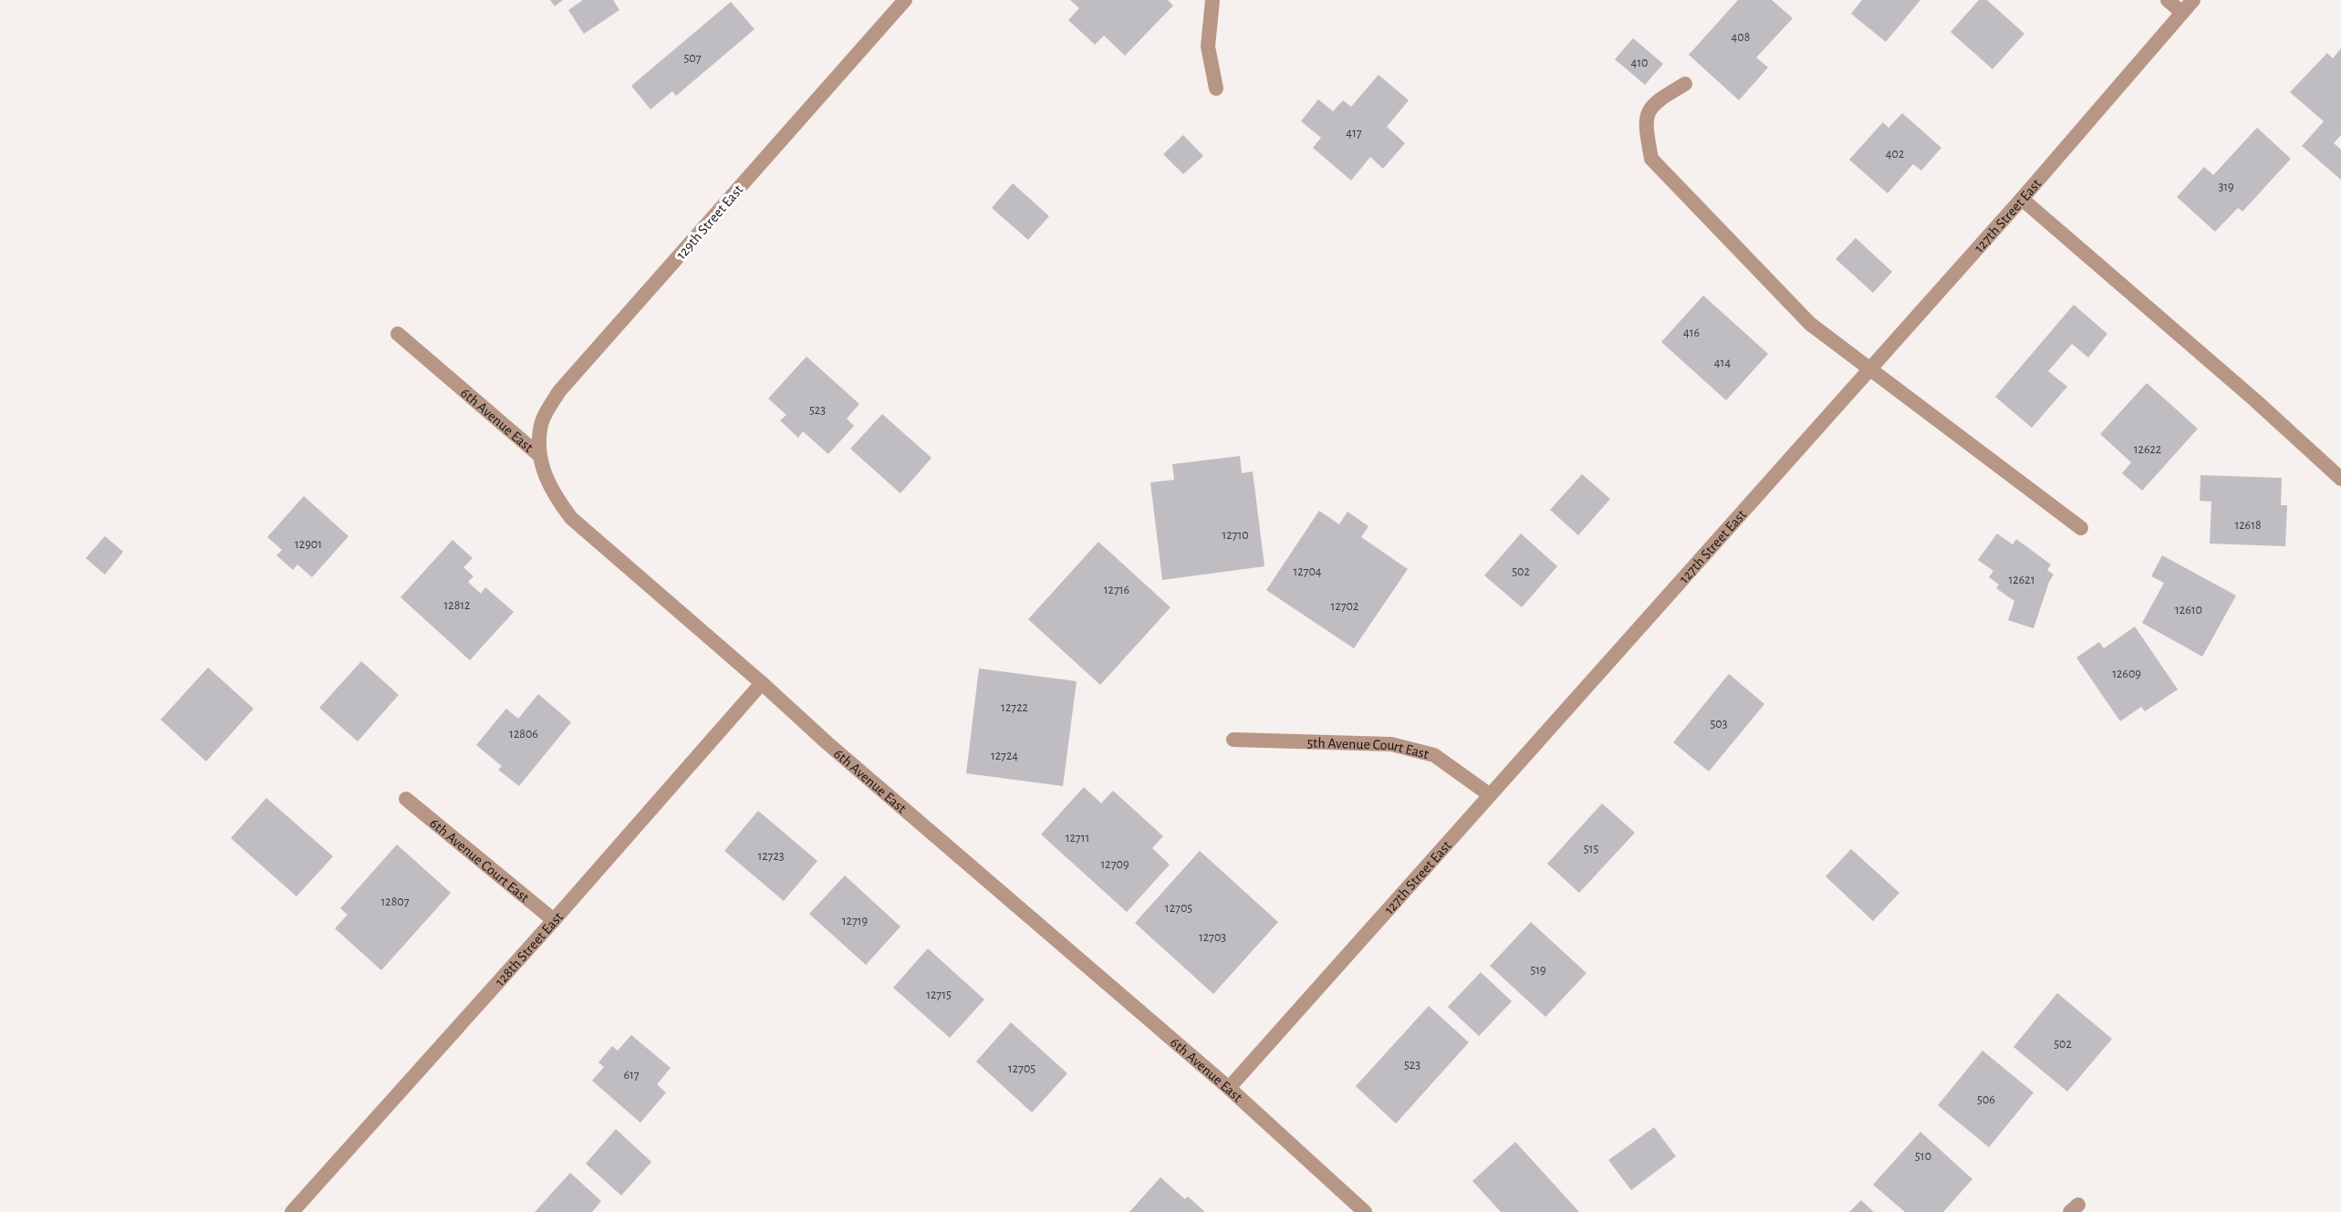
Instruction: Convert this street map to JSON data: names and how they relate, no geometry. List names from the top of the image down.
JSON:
{
  "streets": {
    "street": [
      "127th Street East",
      "129th Street East",
      "6th Avenue East",
      "5th Avenue Court East",
      "6th Avenue Court East",
      "128th Street East"
    ]
  },
  "crossings": [
    ["127th Street East", "6th Avenue East"],
    ["127th Street East", "5th Avenue Court East"],
    ["129th Street East", "6th Avenue East"],
    ["6th Avenue East", "128th Street East"],
    ["6th Avenue Court East", "128th Street East"]
  ],
  "house_numbers": [
    "408",
    "507",
    "410",
    "417",
    "402",
    "319",
    "416",
    "414",
    "523",
    "12622",
    "12618",
    "12710",
    "12901",
    "12704",
    "502",
    "12621",
    "12716",
    "12812",
    "12702",
    "12610",
    "12609",
    "12722",
    "503",
    "12806",
    "12724",
    "12711",
    "515",
    "12723",
    "12709",
    "12807",
    "12705",
    "12719",
    "12703",
    "519",
    "12715",
    "502",
    "523",
    "12705",
    "617",
    "506",
    "510"
  ]
}
